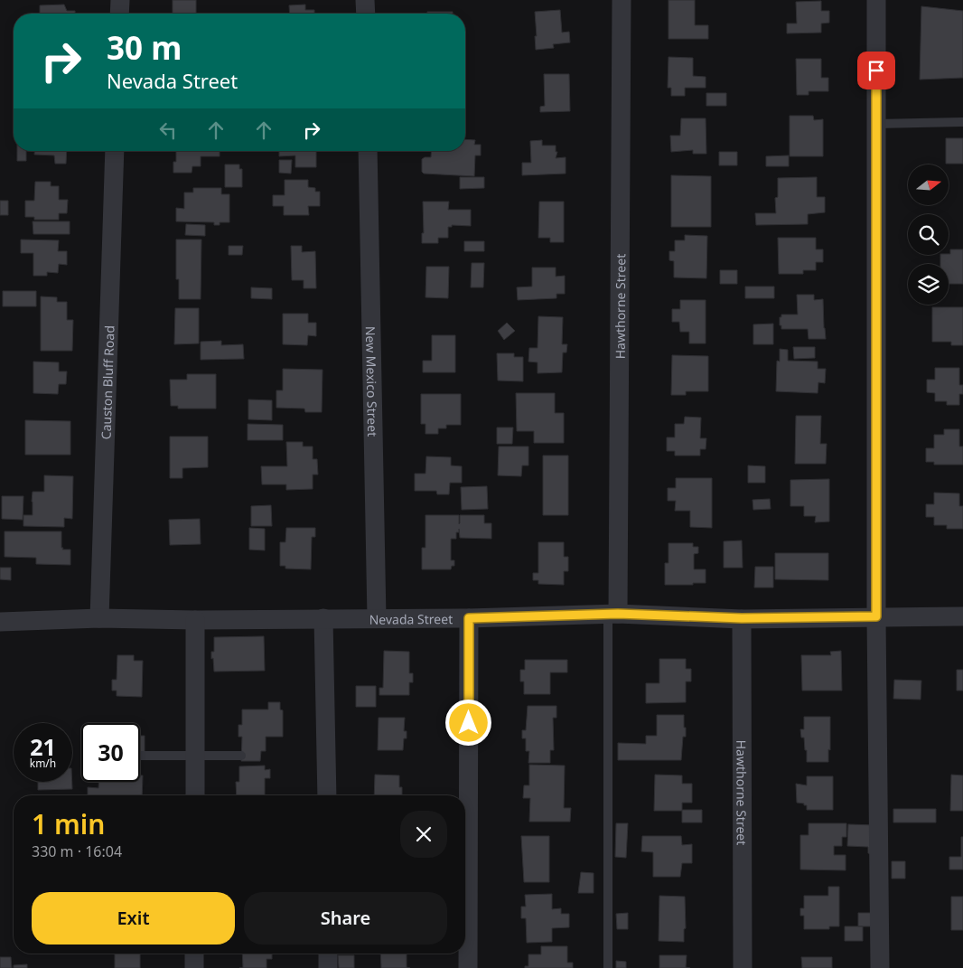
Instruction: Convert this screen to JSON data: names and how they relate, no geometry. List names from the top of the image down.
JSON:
{
  "streets": {
    "street": [
      "Hawthorne Street",
      "New Mexico Street",
      "Causton Bluff Road",
      "Nevada Street"
    ]
  },
  "crossings": [
    ["Hawthorne Street", "Nevada Street"],
    ["New Mexico Street", "Nevada Street"],
    ["Causton Bluff Road", "Nevada Street"]
  ],
  "north": "right",
  "page": {
    "turn": ["30 m", "Nevada Street"],
    "speed": "21 km/h",
    "limit": "30",
    "heading": ["1 min", "330 m · 16:04"],
    "buttons": ["Exit", "Share"]
  }
}
